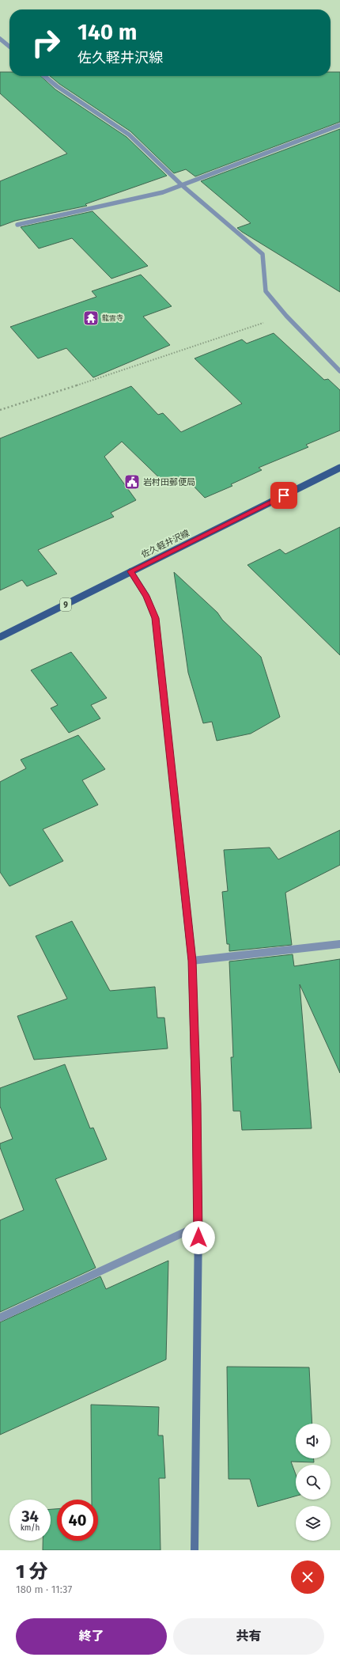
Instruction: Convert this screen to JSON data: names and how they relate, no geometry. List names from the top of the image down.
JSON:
{
  "streets": {
    "main road": ["佐久軽井沢線", "9"]
  },
  "places": {
    "temple": ["龍雲寺"],
    "public building": ["岩村田郵便局"]
  },
  "page": {
    "turn": ["140 m", "佐久軽井沢線"],
    "speed": "34 km/h",
    "limit": "40",
    "heading": ["1 分", "180 m · 11:37"],
    "buttons": ["終了", "共有"]
  }
}
